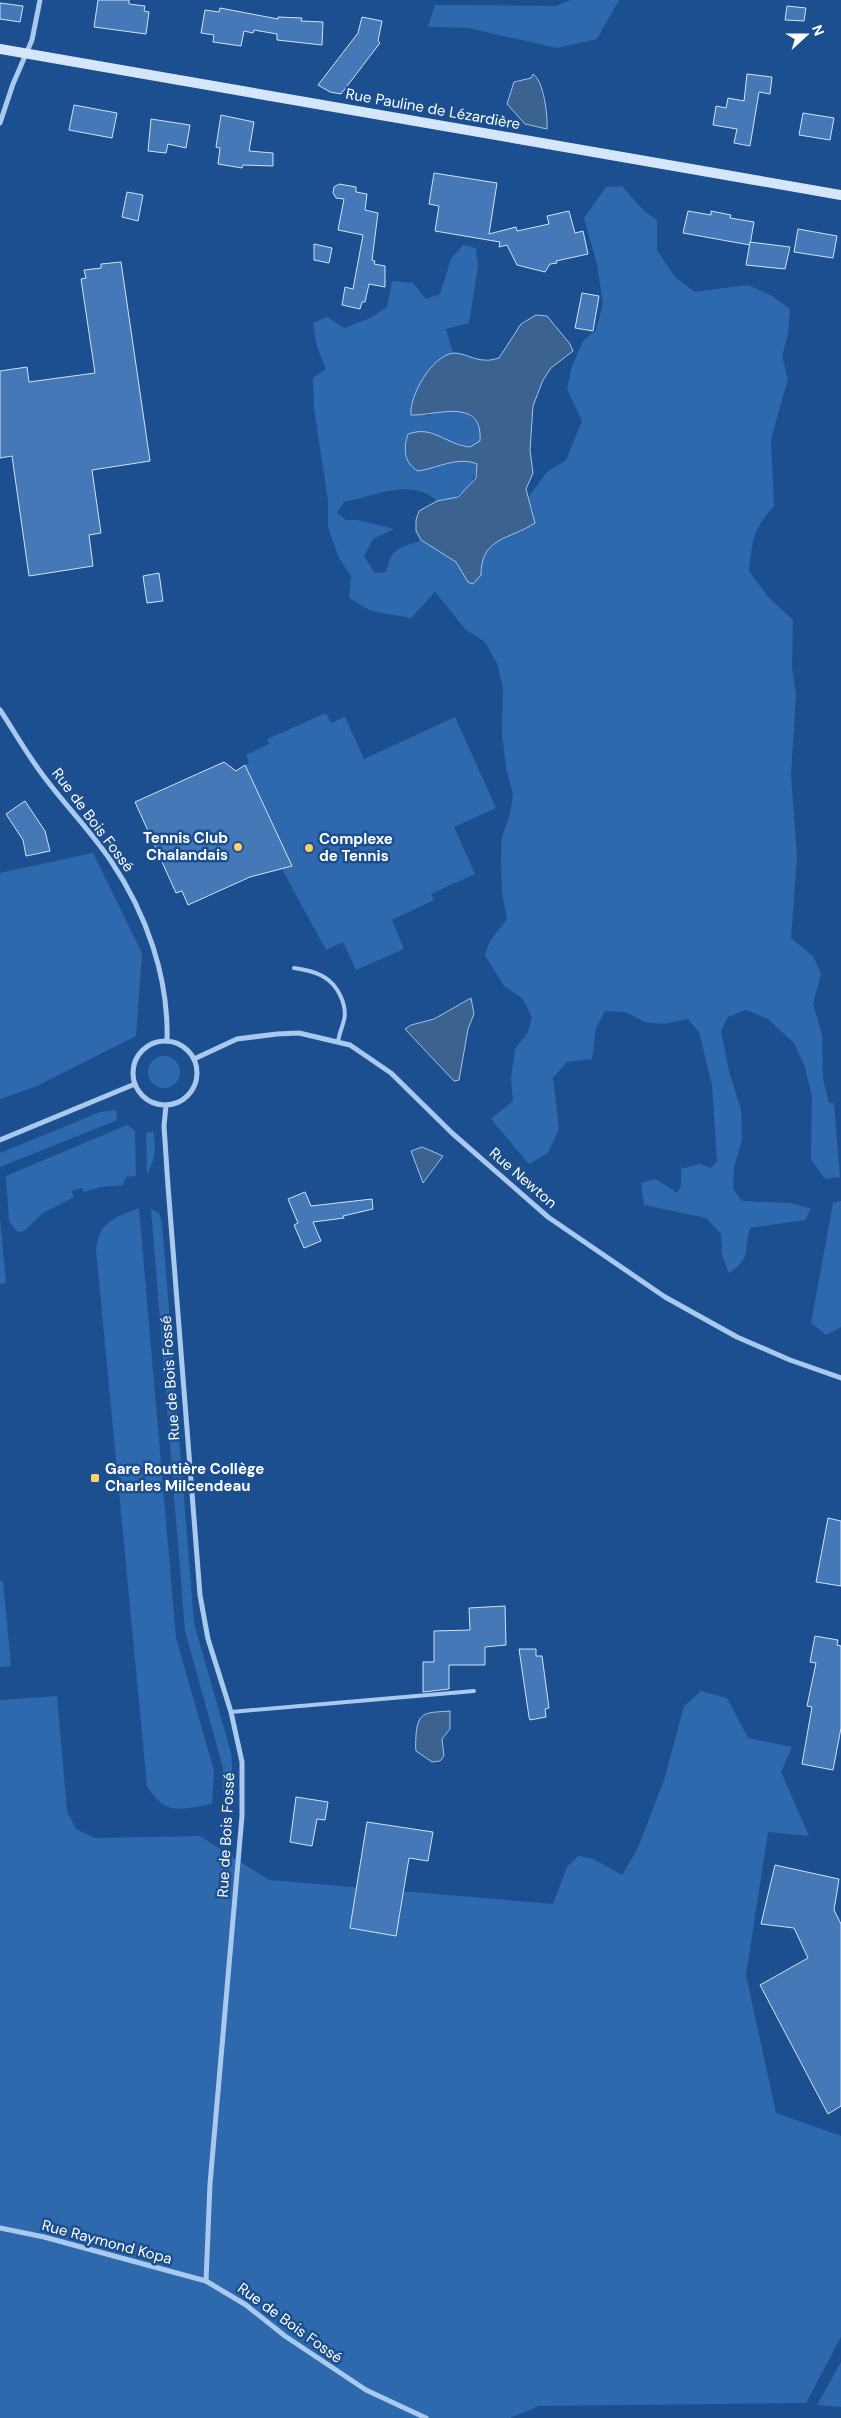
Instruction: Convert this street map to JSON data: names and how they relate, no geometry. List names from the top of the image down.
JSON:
{
  "streets": {
    "main road": ["Rue Pauline de Lézardière"],
    "street": ["Rue de Bois Fossé", "Rue Newton", "Rue Raymond Kopa"]
  },
  "crossings": [
    ["Rue de Bois Fossé", "Rue Newton"],
    ["Rue de Bois Fossé", "Rue Raymond Kopa"]
  ],
  "places": {
    "other": ["Tennis Club Chalandais", "Complexe de Tennis"],
    "transit": ["Gare Routière Collège Charles Milcendeau"]
  },
  "north": "right"
}
